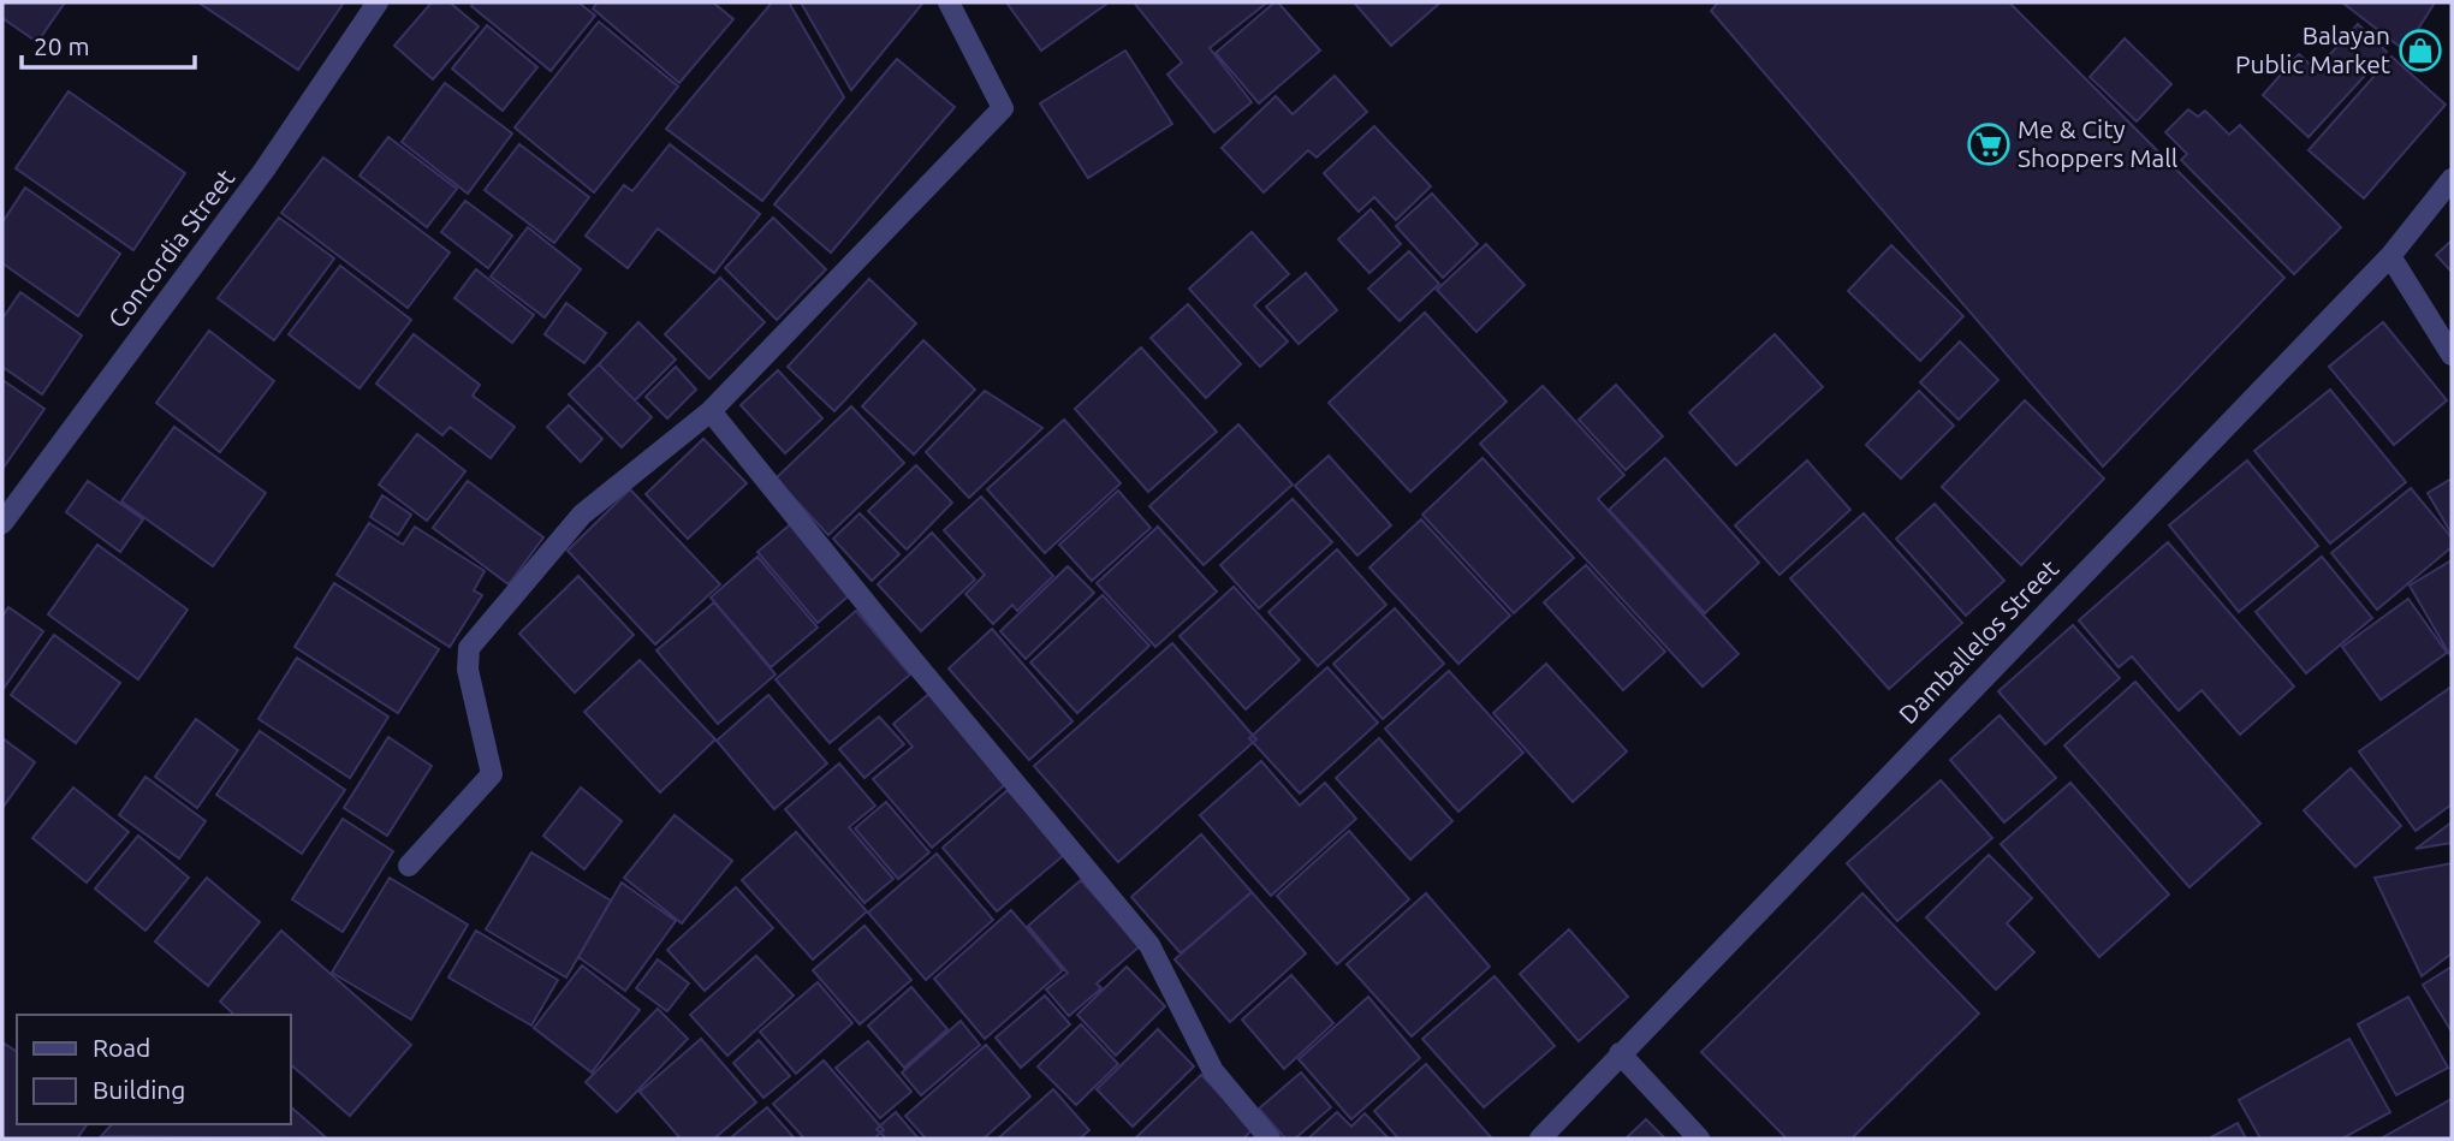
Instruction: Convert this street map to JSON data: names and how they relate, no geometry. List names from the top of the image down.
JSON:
{
  "streets": {
    "street": ["Concordia Street", "Damballelos Street"]
  },
  "places": {
    "shop": ["Balayan Public Market"],
    "supermarket": ["Me & City Shoppers Mall"]
  },
  "legend": ["Road", "Building"],
  "scale_bar": "20 m"
}
